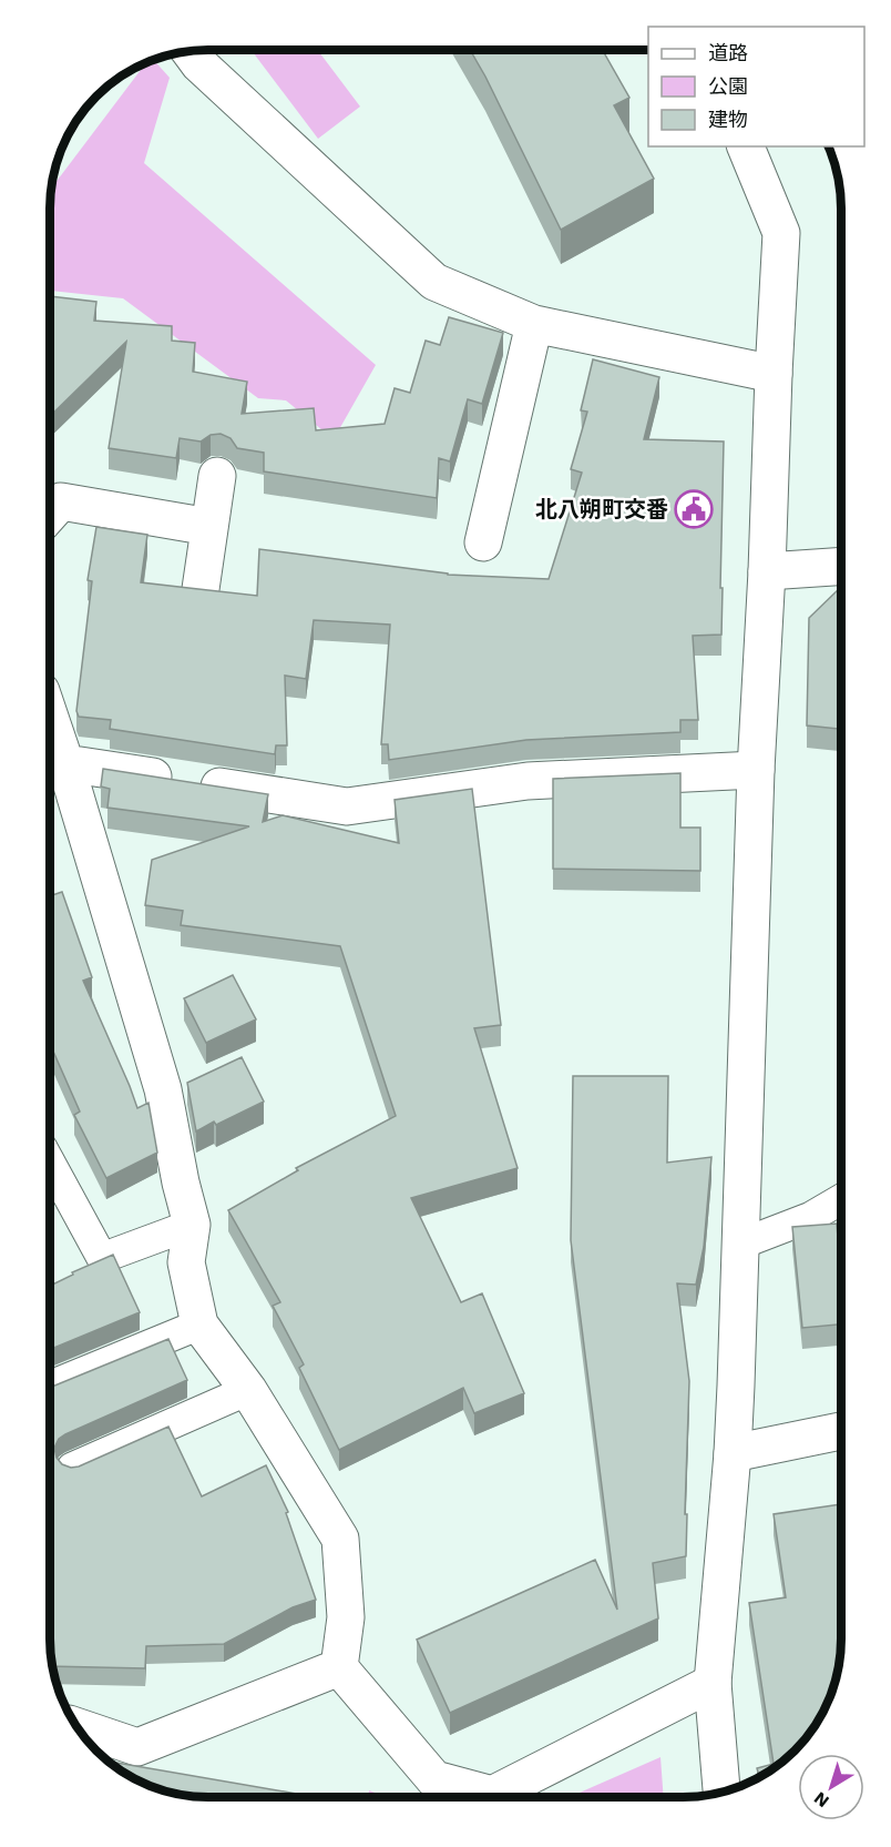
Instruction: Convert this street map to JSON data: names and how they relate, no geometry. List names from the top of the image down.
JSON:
{
  "places": {
    "public building": ["北八朔町交番"]
  },
  "legend": ["道路", "公園", "建物"],
  "north": "bottom left"
}
